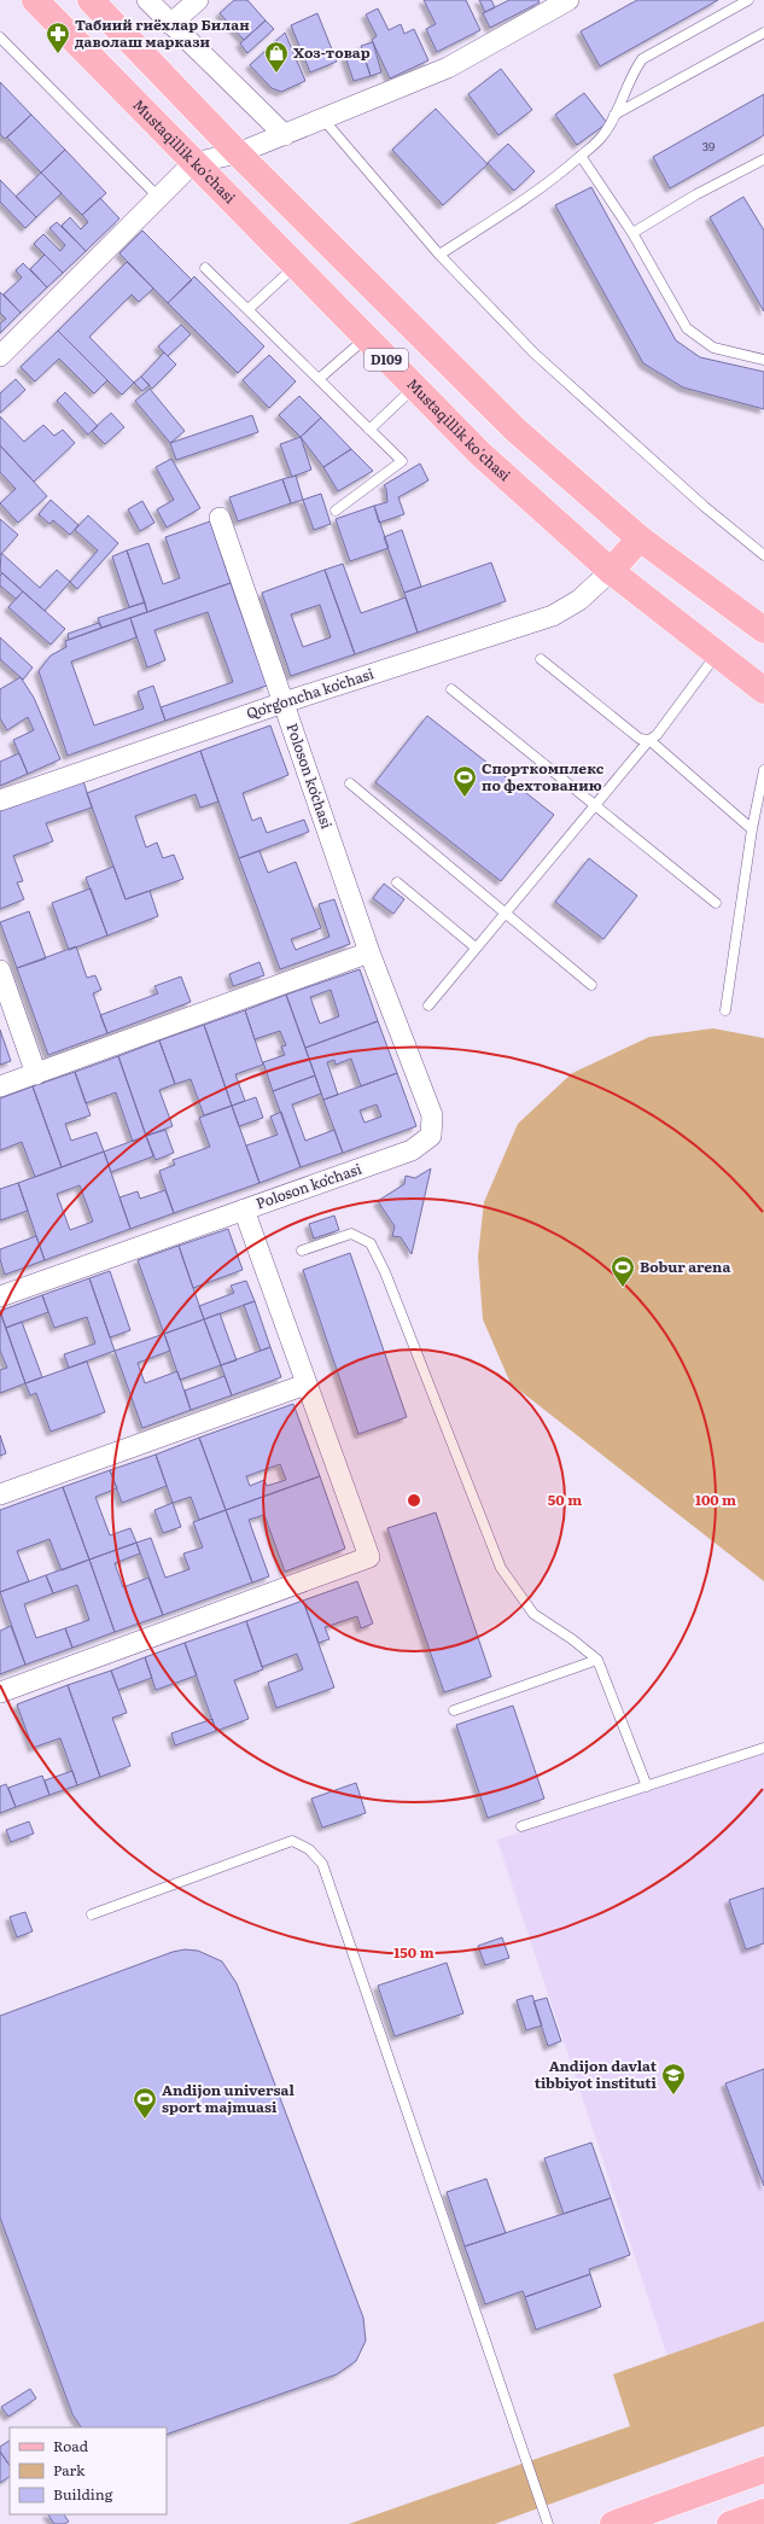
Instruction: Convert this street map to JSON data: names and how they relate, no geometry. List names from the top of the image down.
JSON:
{
  "streets": {
    "main road": ["Mustaqillik ko'chasi", "D109"],
    "street": ["Qoʻrgʻoncha koʻchasi", "Poloson koʻchasi"]
  },
  "crossings": [
    ["Mustaqillik ko'chasi", "Qoʻrgʻoncha koʻchasi"],
    ["Qoʻrgʻoncha koʻchasi", "Poloson koʻchasi"]
  ],
  "places": {
    "pharmacy": ["Табиий гиёхлар Билан даволаш маркази"],
    "shop": ["Хоз-товар"],
    "sports": ["Спорткомплекс по фехтованию", "Bobur arena", "Andijon universal sport majmuasi"],
    "school or university": ["Andijon davlat tibbiyot instituti"]
  },
  "house_numbers": ["39"],
  "legend": ["Road", "Park", "Building"],
  "rings": ["50 m", "100 m", "150 m"]
}
